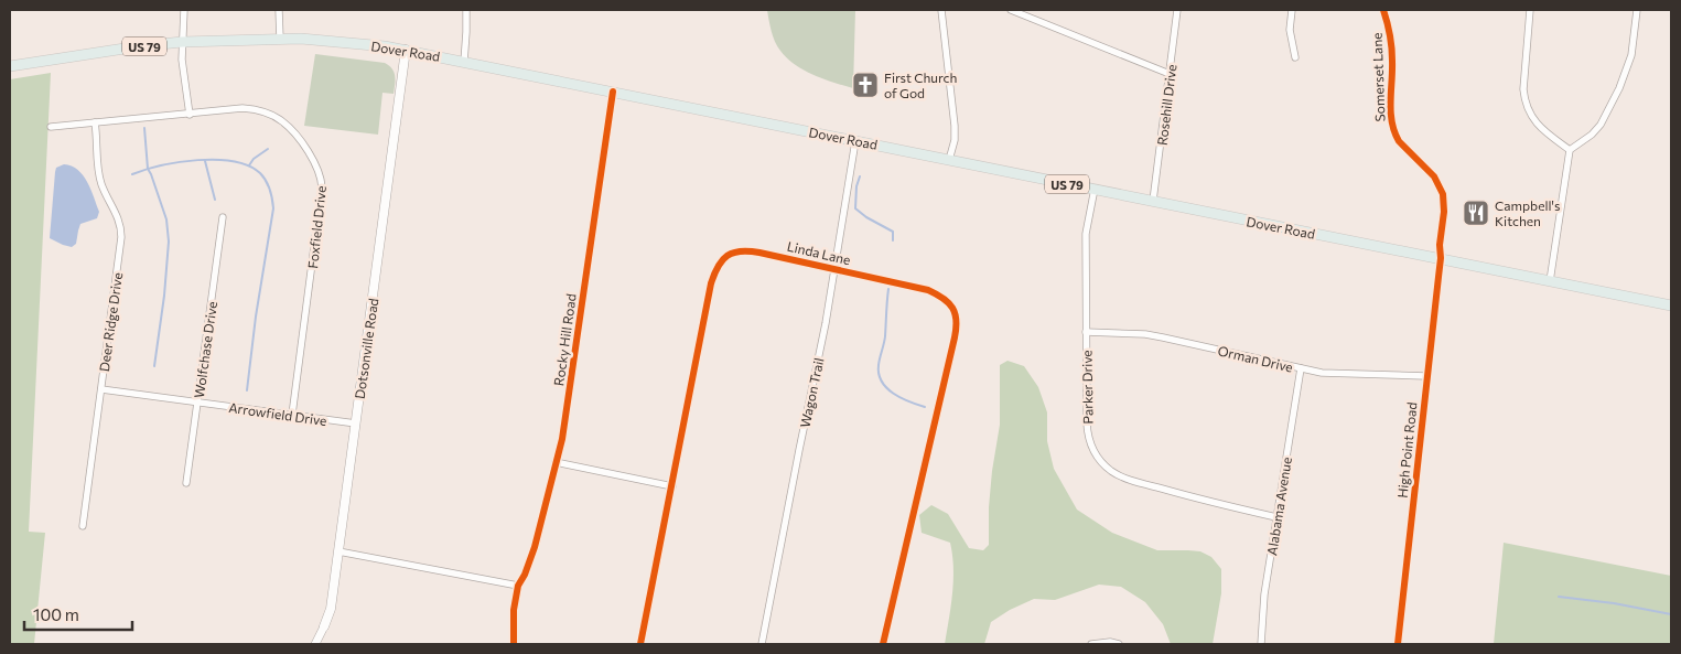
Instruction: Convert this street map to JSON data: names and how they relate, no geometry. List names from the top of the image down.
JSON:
{
  "streets": {
    "main road": ["US 79", "Dover Road", "Dotsonville Road"],
    "street": [
      "Somerset Lane",
      "Rosehill Drive",
      "Foxfield Drive",
      "Linda Lane",
      "Deer Ridge Drive",
      "Rocky Hill Road",
      "Wolfchase Drive",
      "Orman Drive",
      "Parker Drive",
      "Wagon Trail",
      "Arrowfield Drive",
      "High Point Road",
      "Alabama Avenue"
    ]
  },
  "crossings": [
    ["Dover Road", "Somerset Lane"],
    ["Dover Road", "Rosehill Drive"],
    ["Dover Road", "Rocky Hill Road"],
    ["Dover Road", "Dotsonville Road"],
    ["Dover Road", "Parker Drive"],
    ["Dover Road", "Wagon Trail"],
    ["Dover Road", "High Point Road"],
    ["Somerset Lane", "High Point Road"],
    ["Foxfield Drive", "Deer Ridge Drive"],
    ["Foxfield Drive", "Arrowfield Drive"],
    ["Linda Lane", "Wagon Trail"],
    ["Deer Ridge Drive", "Arrowfield Drive"],
    ["Dotsonville Road", "Arrowfield Drive"],
    ["Wolfchase Drive", "Arrowfield Drive"],
    ["Orman Drive", "Parker Drive"],
    ["Orman Drive", "High Point Road"],
    ["Orman Drive", "Alabama Avenue"],
    ["Parker Drive", "Alabama Avenue"]
  ],
  "places": {
    "church": ["First Church of God"],
    "restaurant": ["Campbell's Kitchen"]
  },
  "scale_bar": "100 m"
}
